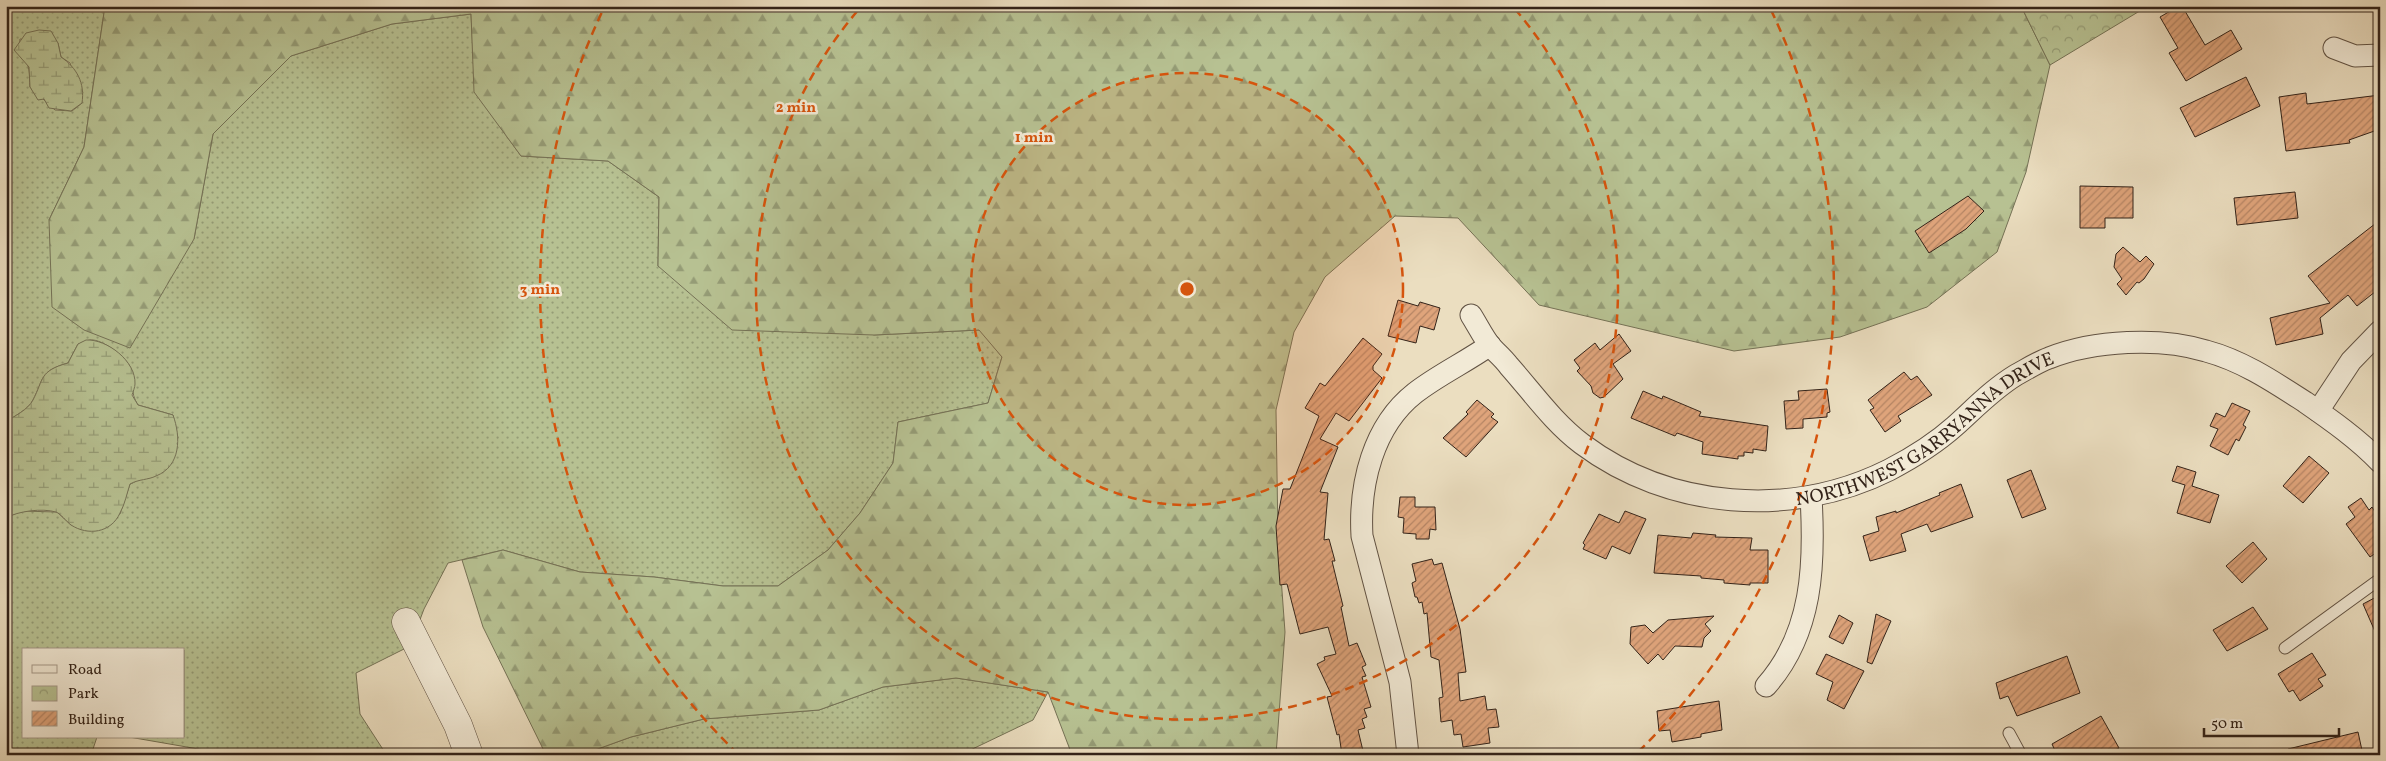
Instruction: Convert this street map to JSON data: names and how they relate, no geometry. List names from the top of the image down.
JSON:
{
  "streets": {
    "street": ["NORTHWEST GARRYANNA DRIVE"]
  },
  "legend": ["Road", "Park", "Building"],
  "scale_bar": "50 m",
  "rings": ["2 min", "1 min", "3 min"]
}
